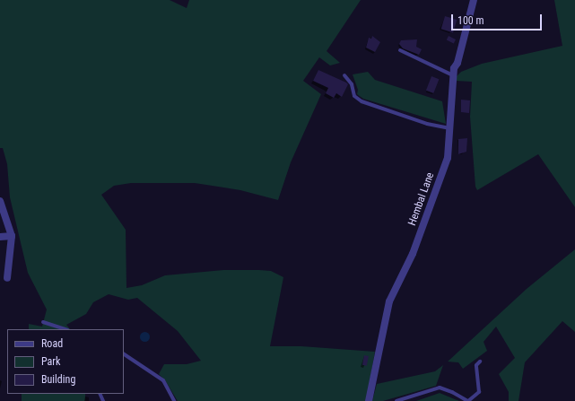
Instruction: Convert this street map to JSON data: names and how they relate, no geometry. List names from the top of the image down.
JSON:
{
  "streets": {
    "street": ["Hembal Lane"]
  },
  "legend": ["Road", "Park", "Building"],
  "scale_bar": "100 m"
}
